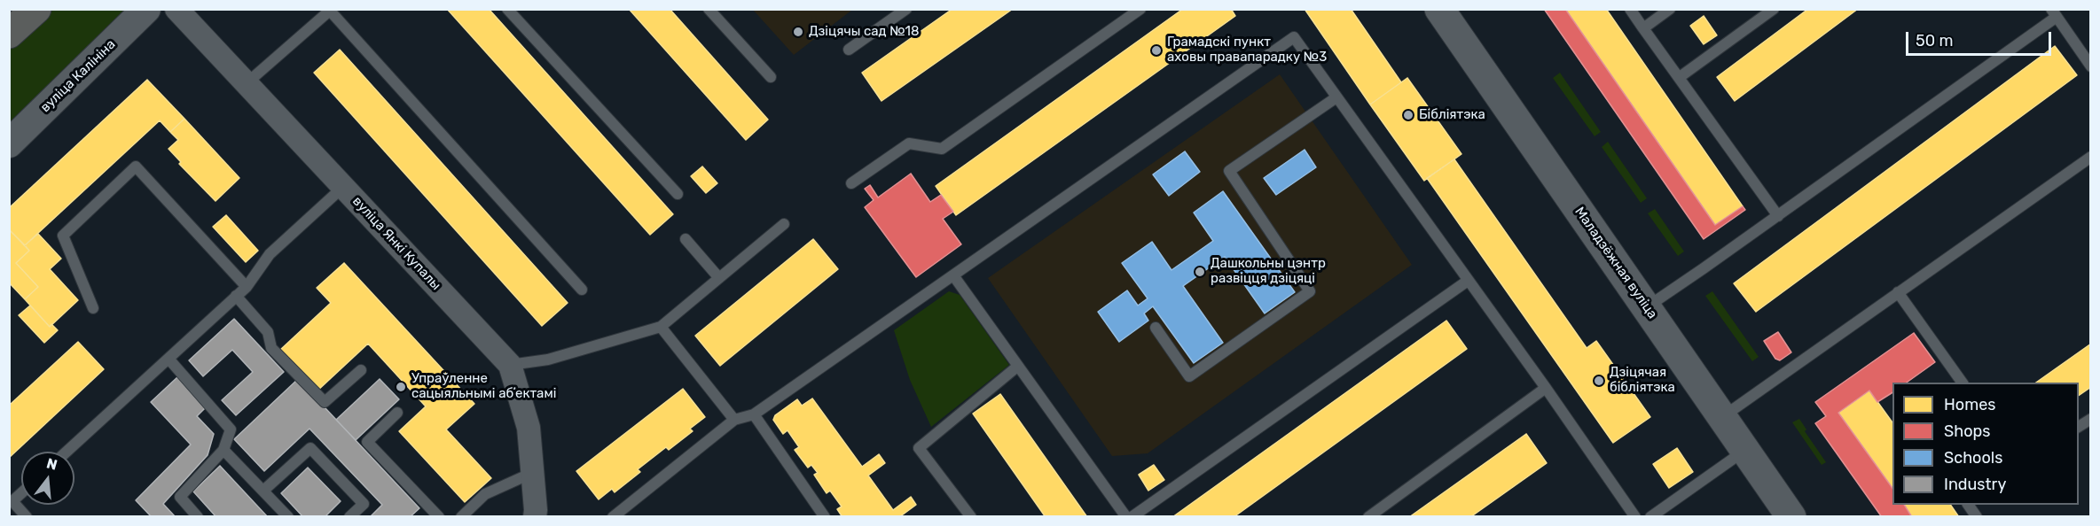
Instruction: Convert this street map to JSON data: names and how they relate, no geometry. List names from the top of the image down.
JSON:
{
  "streets": {
    "main road": ["Маладзёжная вуліца"],
    "street": ["вуліца Калініна", "вуліца Янкі Купалы"]
  },
  "places": [
    "Дзіцячы сад №18",
    "Грамадскі пункт аховы правапарадку №3",
    "Бібліятэка",
    "Дашкольны цэнтр развіцця дзіцяці",
    "Дзіцячая бібліятэка",
    "Упраўленне сацыяльнымі абʼектамі"
  ],
  "legend": [
    "Homes",
    "Shops",
    "Schools",
    "Industry"
  ],
  "scale_bar": "50 m",
  "north": "top"
}
